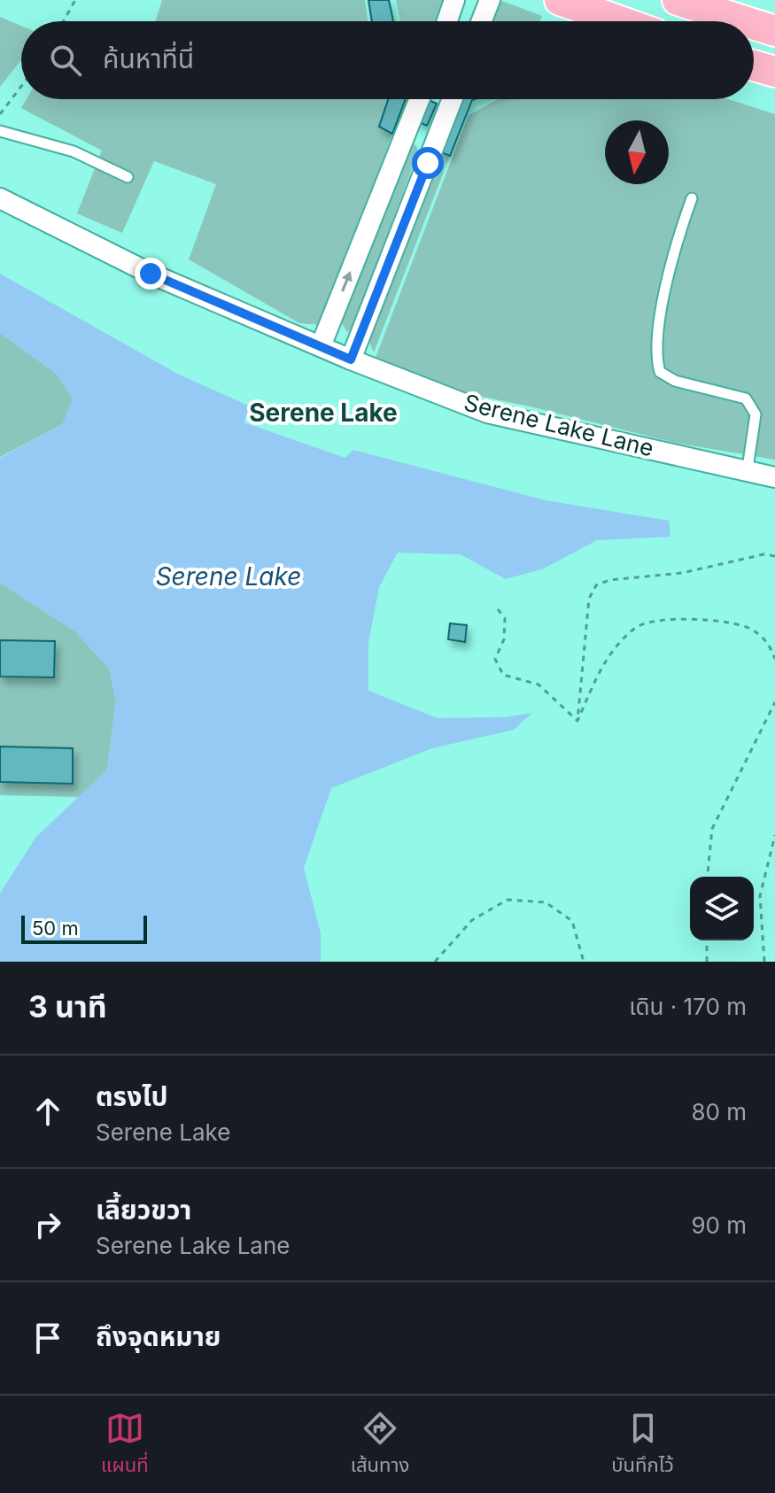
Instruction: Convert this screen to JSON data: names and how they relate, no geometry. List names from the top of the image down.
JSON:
{
  "streets": {
    "street": ["Serene Lake Lane"]
  },
  "districts": ["Serene Lake"],
  "water": ["Serene Lake"],
  "scale_bar": "50 m",
  "north": "bottom",
  "page": {
    "search": "ค้นหาที่นี่",
    "scale": "50 m",
    "heading": ["3 นาที", "เดิน · 170 m"],
    "list": [
      ["ตรงไป", "Serene Lake", "80 m"],
      ["เลี้ยวขวา", "Serene Lake Lane", "90 m"],
      "ถึงจุดหมาย"
    ],
    "nav": ["แผนที่", "เส้นทาง", "บันทึกไว้"]
  }
}
